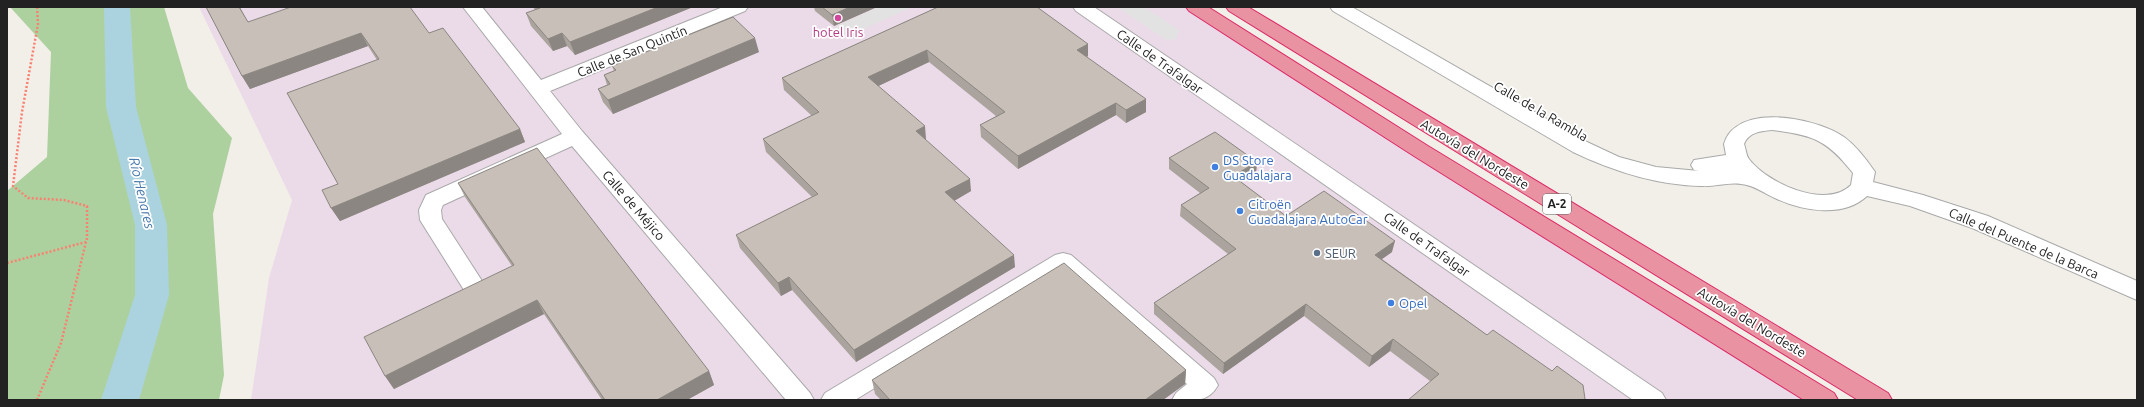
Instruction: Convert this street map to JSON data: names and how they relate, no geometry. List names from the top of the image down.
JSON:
{
  "streets": {
    "highway": ["Autovía del Nordeste", "A-2"],
    "street": [
      "Calle de San Quintín",
      "Calle de Trafalgar",
      "Calle de la Rambla",
      "Calle de Méjico",
      "Calle del Puente de la Barca"
    ]
  },
  "crossings": [
    ["Calle de San Quintín", "Calle de Méjico"]
  ],
  "water": ["Río Henares"],
  "places": [
    "hotel Iris",
    "DS Store Guadalajara",
    "Citroën Guadalajara AutoCar",
    "SEUR",
    "Opel"
  ]
}
